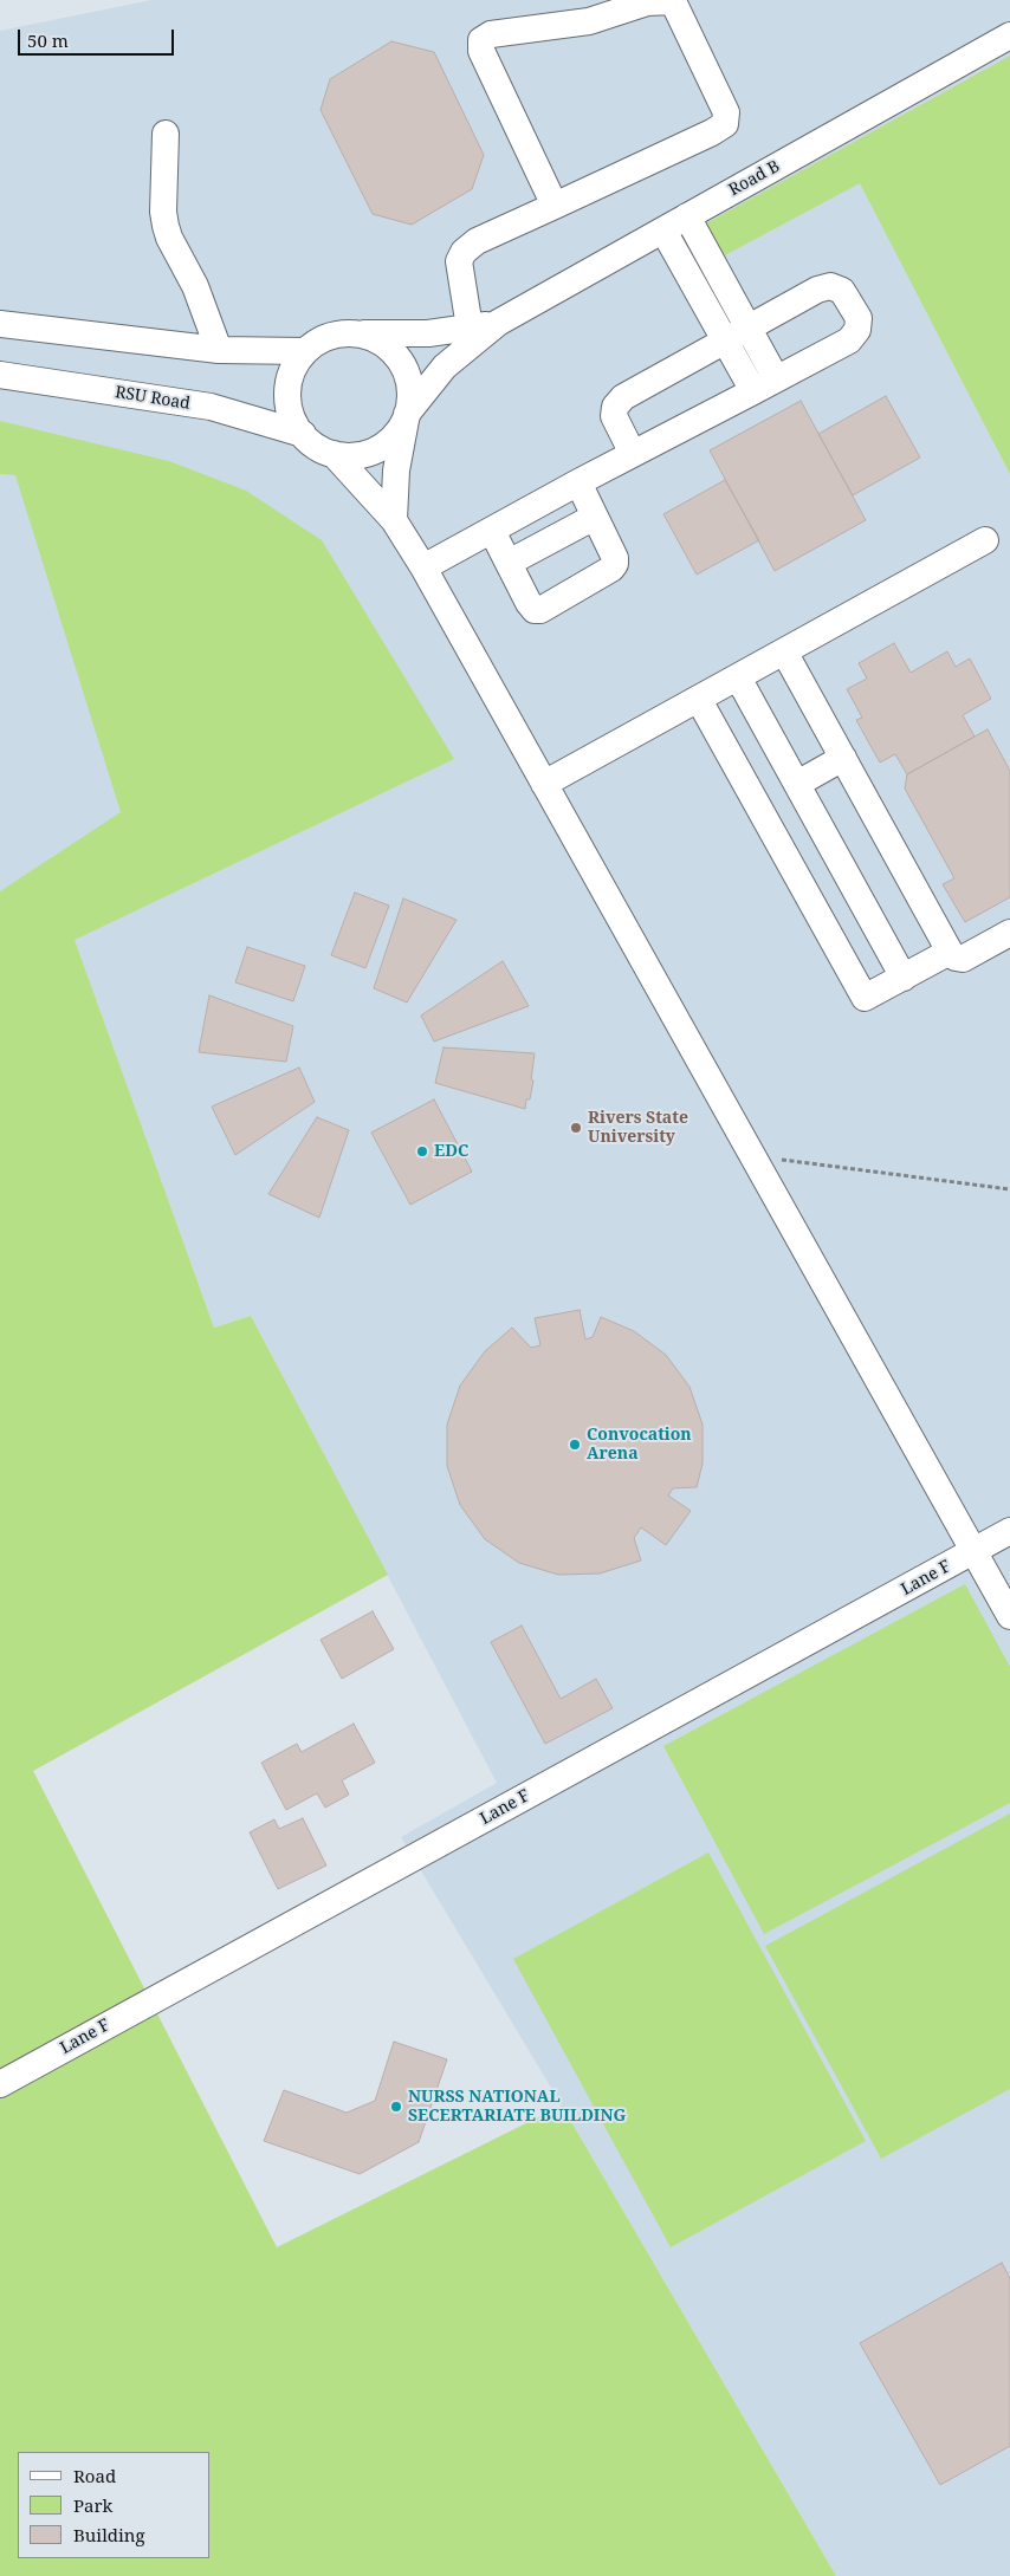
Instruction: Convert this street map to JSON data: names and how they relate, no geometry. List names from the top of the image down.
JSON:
{
  "streets": {
    "street": ["Road B", "RSU Road", "Lane F"]
  },
  "places": [
    "Rivers State University",
    "EDC",
    "Convocation Arena",
    "NURSS NATIONAL SECERTARIATE BUILDING"
  ],
  "legend": ["Road", "Park", "Building"],
  "scale_bar": "50 m"
}
